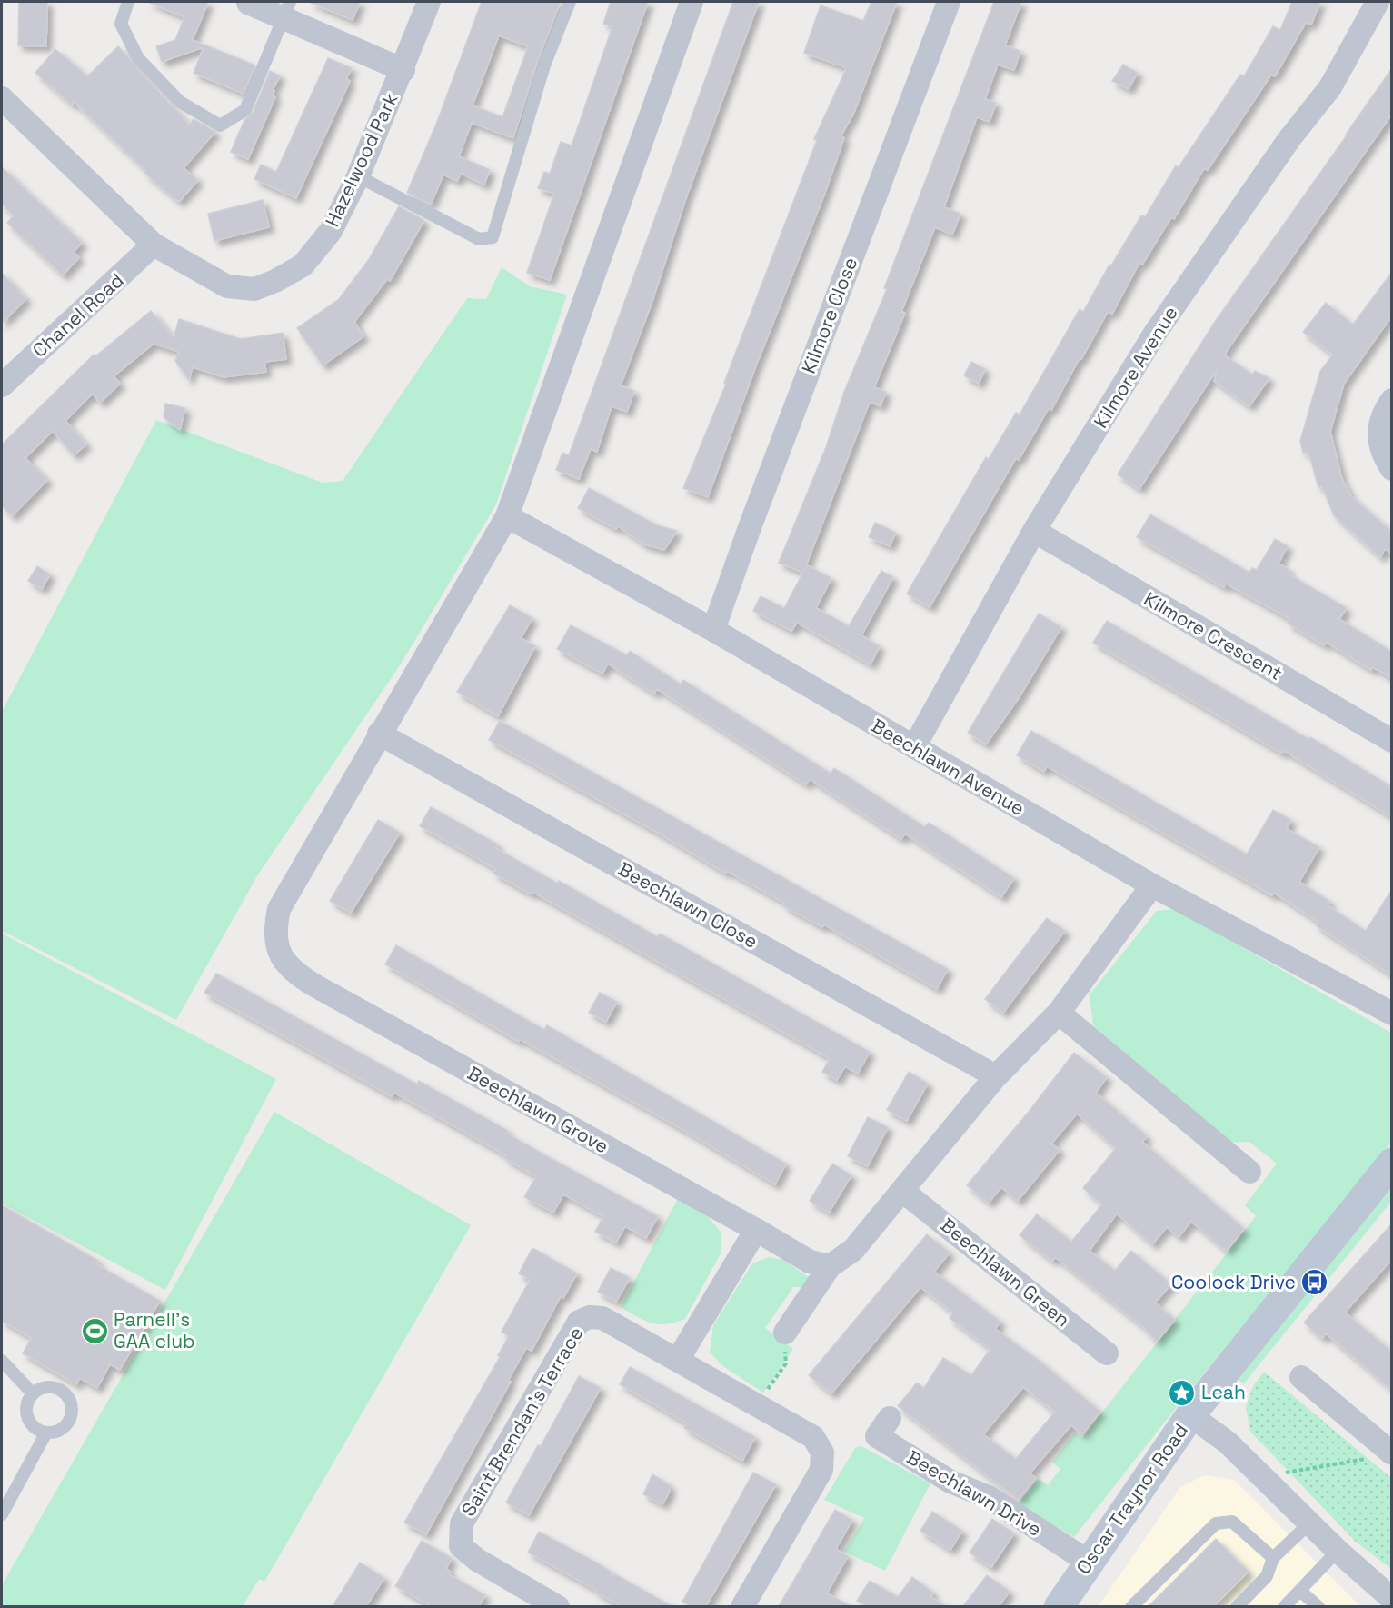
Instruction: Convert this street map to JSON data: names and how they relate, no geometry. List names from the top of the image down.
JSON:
{
  "streets": {
    "main road": ["Oscar Traynor Road"],
    "street": [
      "Hazelwood Park",
      "Chanel Road",
      "Kilmore Close",
      "Kilmore Avenue",
      "Kilmore Crescent",
      "Beechlawn Avenue",
      "Beechlawn Close",
      "Beechlawn Grove",
      "Beechlawn Green",
      "Saint Brendan's Terrace",
      "Beechlawn Drive"
    ]
  },
  "crossings": [
    ["Hazelwood Park", "Chanel Road"],
    ["Kilmore Close", "Beechlawn Avenue"],
    ["Kilmore Avenue", "Kilmore Crescent"],
    ["Kilmore Avenue", "Beechlawn Avenue"],
    ["Beechlawn Close", "Beechlawn Grove"],
    ["Beechlawn Drive", "Oscar Traynor Road"]
  ],
  "places": {
    "bus stop": ["Coolock Drive"],
    "sports": ["Parnell's GAA club"],
    "place": ["Leah"]
  }
}
